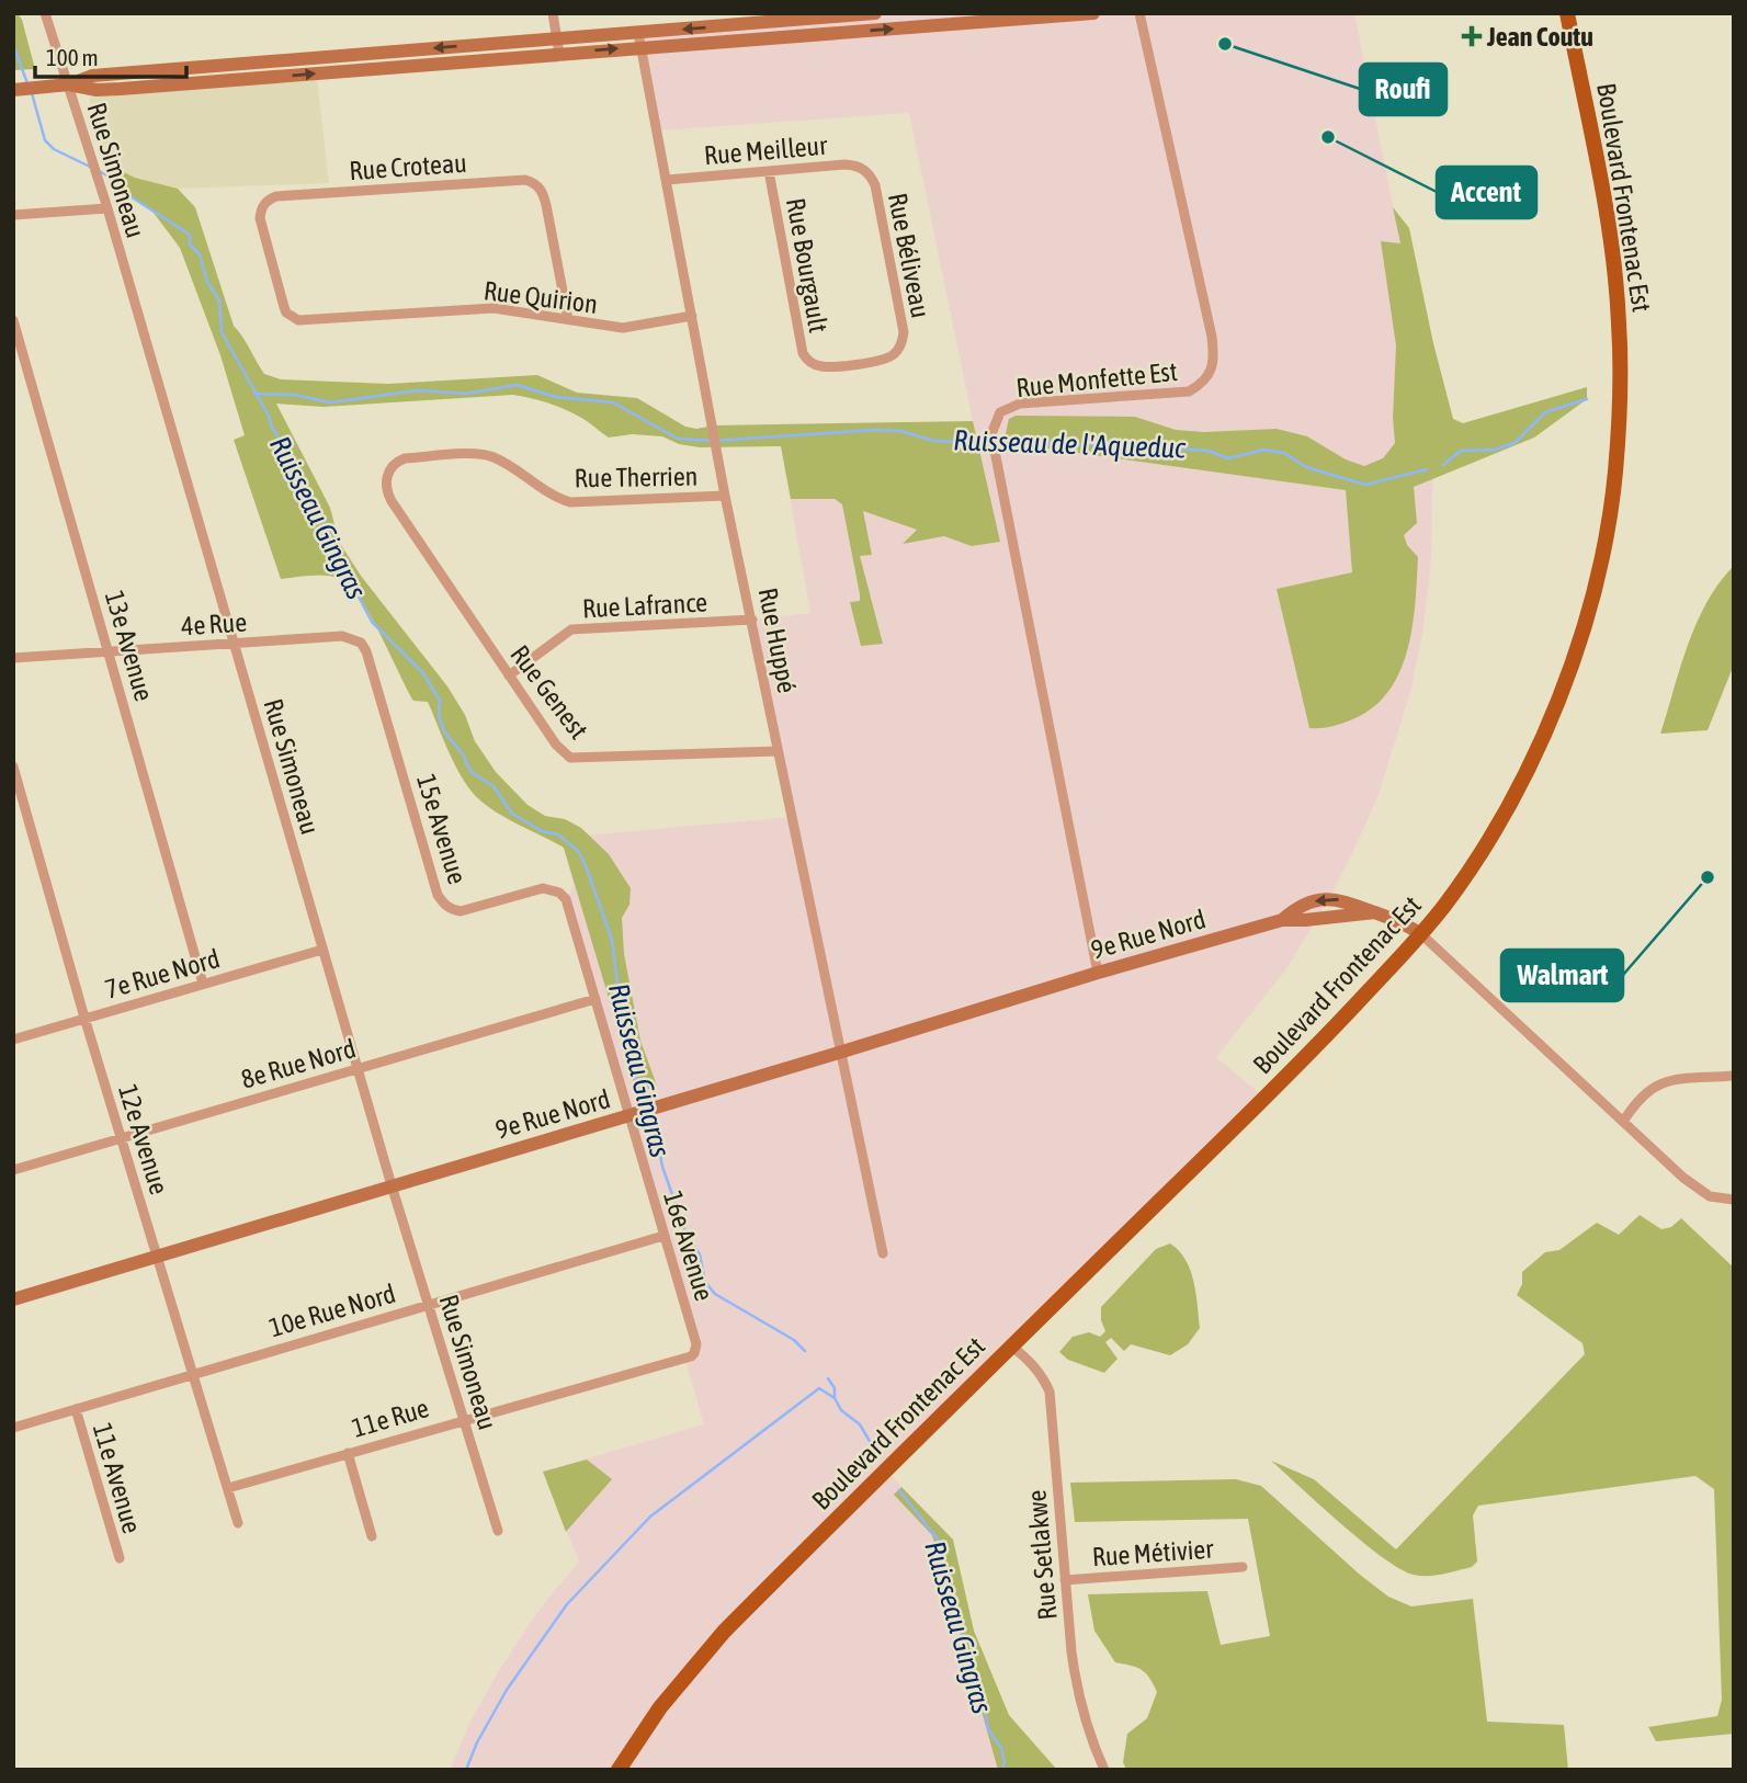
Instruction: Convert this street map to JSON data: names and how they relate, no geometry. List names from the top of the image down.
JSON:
{
  "streets": {
    "main road": ["Boulevard Frontenac Est"],
    "street": [
      "Rue Meilleur",
      "Rue Croteau",
      "Rue Simoneau",
      "Rue Béliveau",
      "Rue Bourgault",
      "Rue Quirion",
      "Rue Monfette Est",
      "Rue Therrien",
      "Rue Lafrance",
      "4e Rue",
      "Rue Huppé",
      "13e Avenue",
      "Rue Genest",
      "15e Avenue",
      "9e Rue Nord",
      "7e Rue Nord",
      "8e Rue Nord",
      "12e Avenue",
      "16e Avenue",
      "10e Rue Nord",
      "11e Rue",
      "11e Avenue",
      "Rue Métivier",
      "Rue Setlakwe"
    ]
  },
  "crossings": [
    ["Rue Meilleur", "Rue Béliveau"],
    ["Rue Meilleur", "Rue Bourgault"],
    ["Rue Meilleur", "Rue Huppé"],
    ["Rue Croteau", "Rue Quirion"],
    ["Rue Simoneau", "4e Rue"],
    ["Rue Simoneau", "9e Rue Nord"],
    ["Rue Simoneau", "7e Rue Nord"],
    ["Rue Simoneau", "8e Rue Nord"],
    ["Rue Simoneau", "10e Rue Nord"],
    ["Rue Simoneau", "11e Rue"],
    ["Boulevard Frontenac Est", "9e Rue Nord"],
    ["Boulevard Frontenac Est", "Rue Setlakwe"],
    ["Rue Béliveau", "Rue Bourgault"],
    ["Rue Quirion", "Rue Huppé"],
    ["Rue Monfette Est", "9e Rue Nord"],
    ["Rue Therrien", "Rue Huppé"],
    ["Rue Therrien", "Rue Genest"],
    ["Rue Lafrance", "Rue Huppé"],
    ["Rue Lafrance", "Rue Genest"],
    ["4e Rue", "13e Avenue"],
    ["4e Rue", "15e Avenue"],
    ["Rue Huppé", "Rue Genest"],
    ["Rue Huppé", "9e Rue Nord"],
    ["13e Avenue", "7e Rue Nord"],
    ["15e Avenue", "16e Avenue"],
    ["9e Rue Nord", "12e Avenue"],
    ["9e Rue Nord", "16e Avenue"],
    ["7e Rue Nord", "12e Avenue"],
    ["8e Rue Nord", "12e Avenue"],
    ["8e Rue Nord", "16e Avenue"],
    ["12e Avenue", "10e Rue Nord"],
    ["12e Avenue", "11e Rue"],
    ["16e Avenue", "10e Rue Nord"],
    ["16e Avenue", "11e Rue"],
    ["10e Rue Nord", "11e Avenue"],
    ["Rue Métivier", "Rue Setlakwe"]
  ],
  "water": ["Ruisseau de l'Aqueduc", "Ruisseau Gingras"],
  "places": {
    "health": ["Jean Coutu"],
    "other": ["Roufi", "Accent", "Walmart"]
  },
  "scale_bar": "100 m"
}
